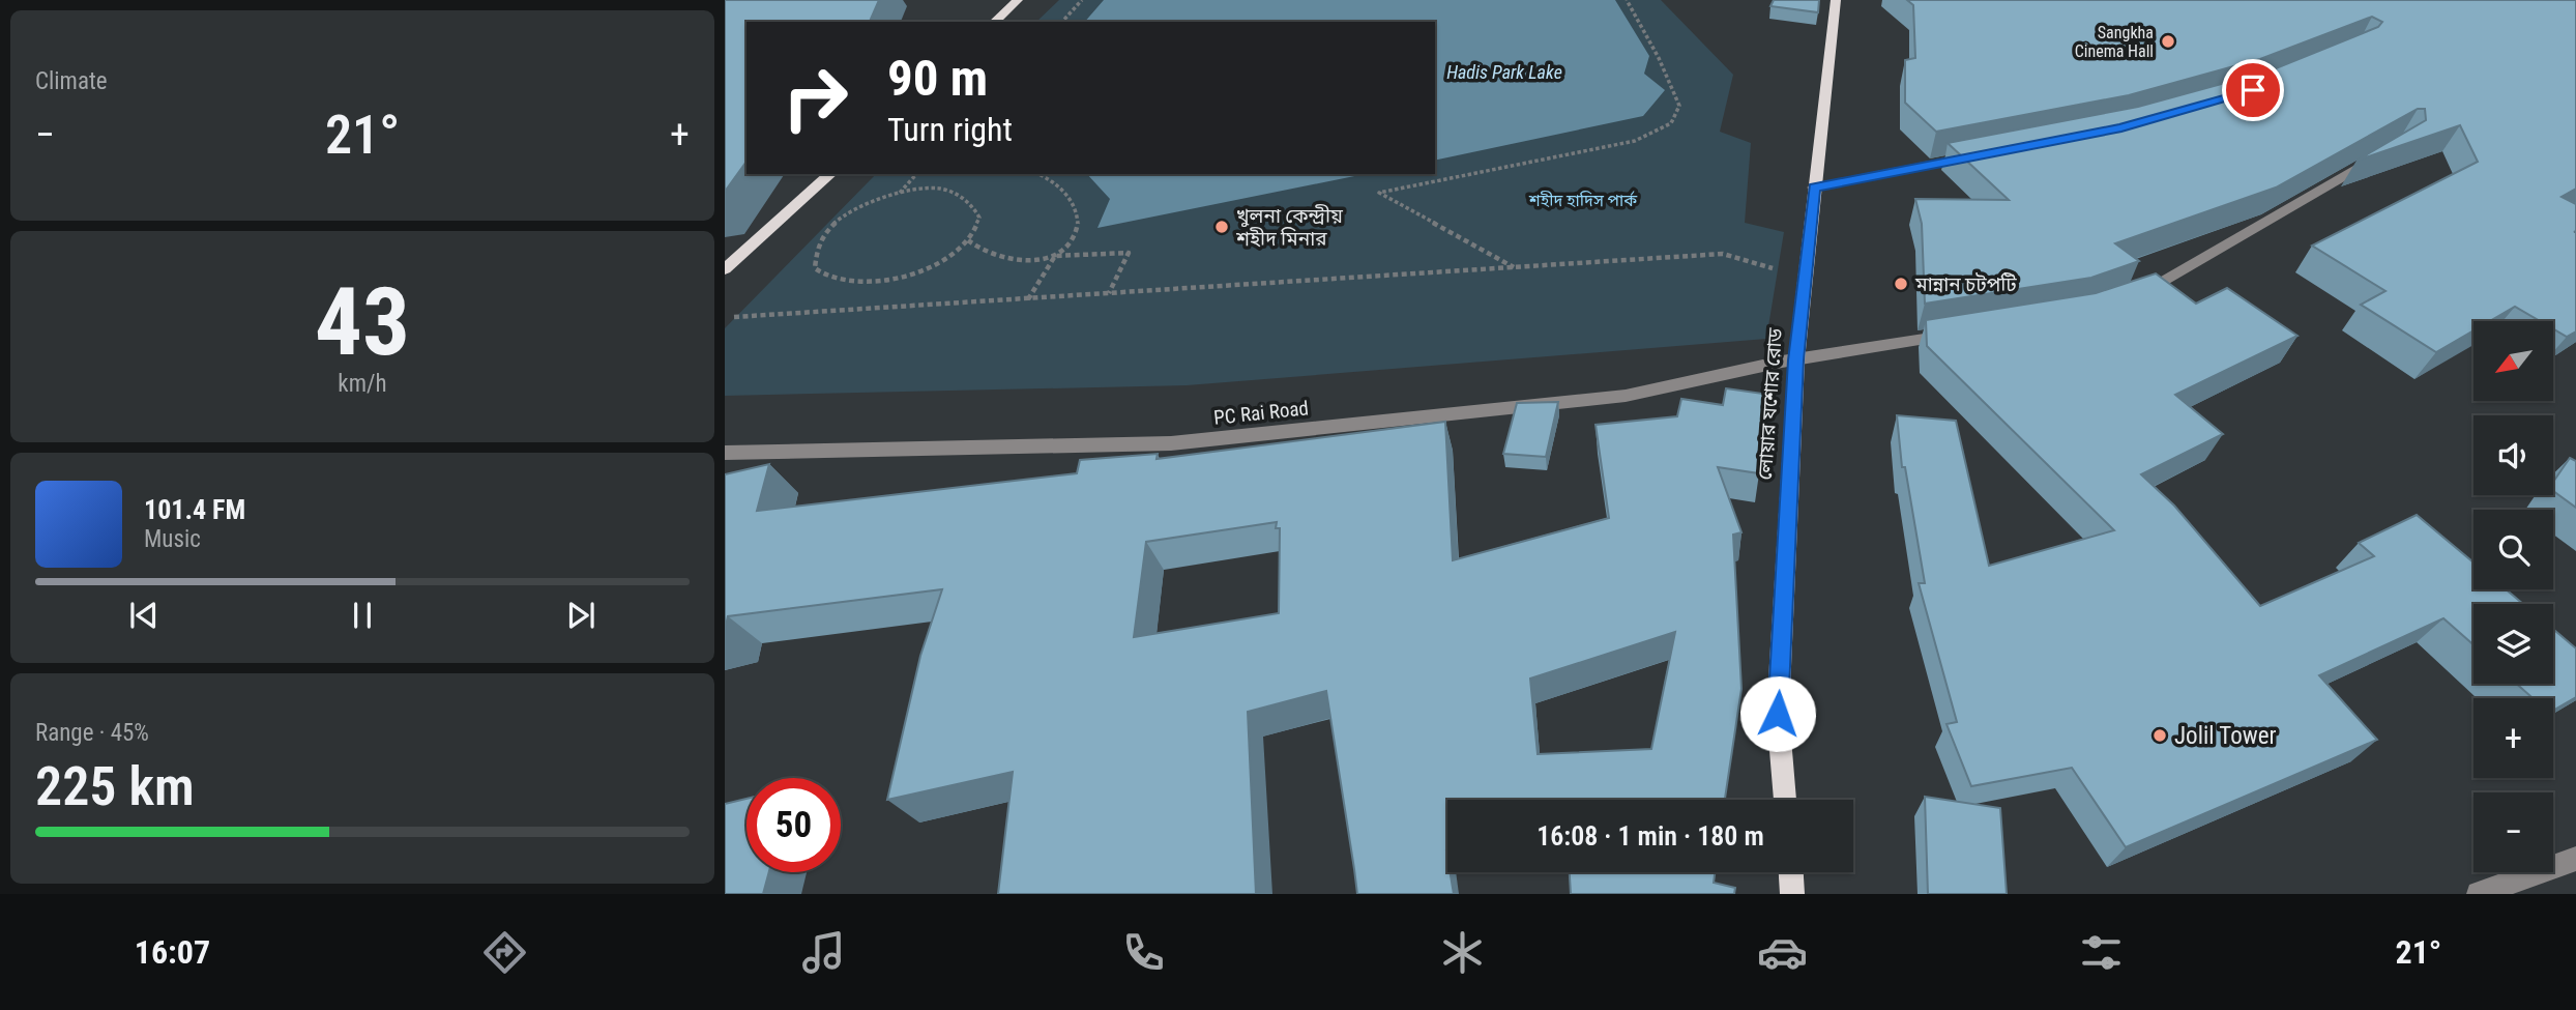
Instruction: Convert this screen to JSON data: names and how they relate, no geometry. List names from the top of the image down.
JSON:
{
  "streets": {
    "main road": ["লোয়ার যশোর রোড"],
    "street": ["PC Rai Road"]
  },
  "crossings": [
    ["লোয়ার যশোর রোড", "PC Rai Road"]
  ],
  "water": ["Hadis Park Lake"],
  "parks": ["শহীদ হাদিস পার্ক"],
  "places": [
    "Sangkha Cinema Hall",
    "খুলনা কেন্দ্রীয় শহীদ মিনার",
    "মান্নান চটপটি",
    "Jolil Tower"
  ],
  "north": "bottom left",
  "page": {
    "tile": [
      "Climate",
      ["43", "km/h"],
      ["Range · 45%", "225 km"]
    ],
    "turn": ["90 m", "Turn right"],
    "heat": ["−", "21°", "+"],
    "map_buttons": ["+", "−"],
    "song": ["101.4 FM", "Music"],
    "limit": "50",
    "trip": "16:08 · 1 min · 180 m",
    "tabs": ["16:07", "21°"]
  }
}
